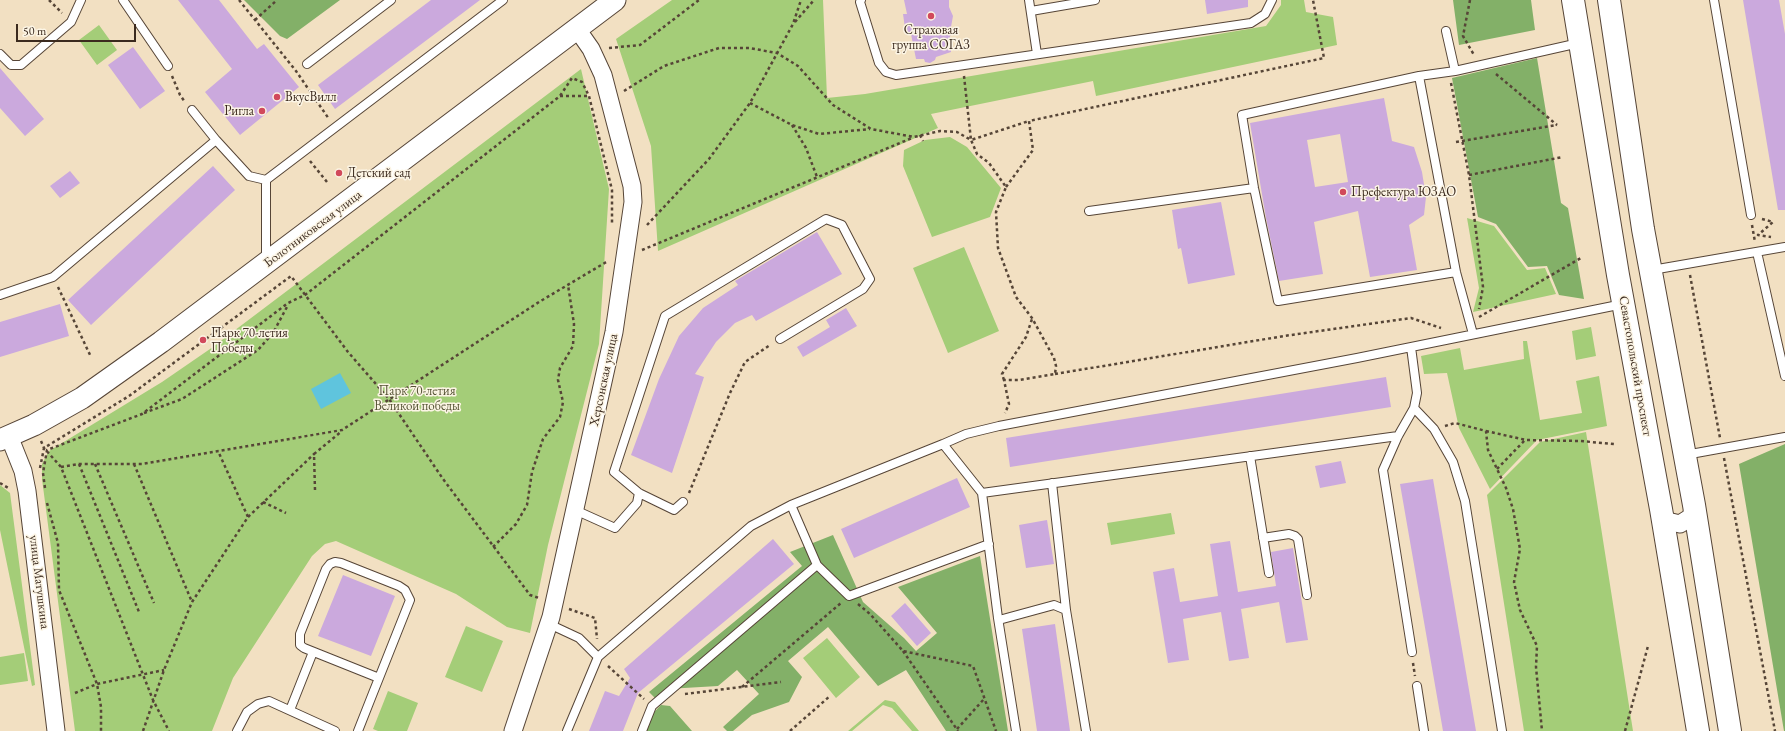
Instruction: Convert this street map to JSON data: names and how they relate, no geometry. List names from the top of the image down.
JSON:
{
  "streets": {
    "main road": ["Севастопольский проспект"],
    "street": ["Болотниковская улица", "Херсонская улица", "улица Матушкина"]
  },
  "crossings": [
    ["Болотниковская улица", "Херсонская улица"],
    ["Болотниковская улица", "улица Матушкина"]
  ],
  "parks": ["Парк 70-летия Великой победы"],
  "places": [
    "Страховая группа СОГАЗ",
    "ВкусВилл",
    "Ригла",
    "Детский сад",
    "Префектура ЮЗАО",
    "Парк 70-летия Победы"
  ],
  "scale_bar": "50 m"
}
